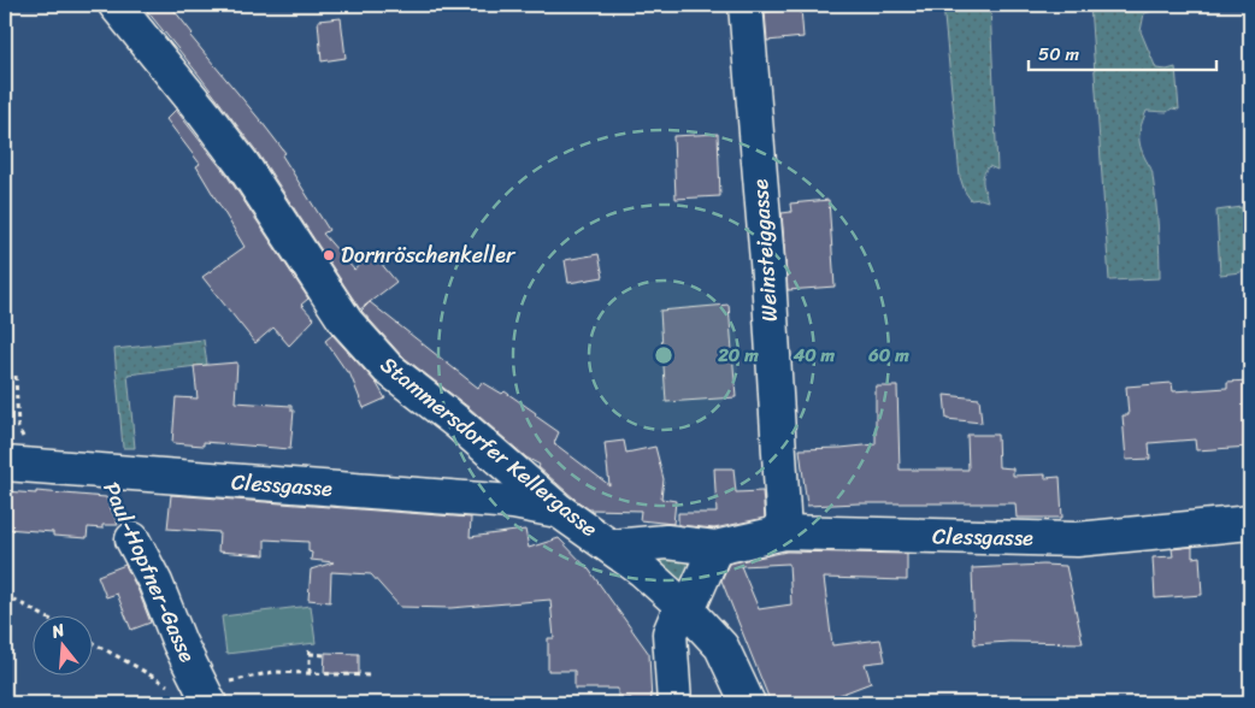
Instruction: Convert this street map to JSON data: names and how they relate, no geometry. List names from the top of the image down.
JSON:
{
  "streets": {
    "street": [
      "Weinsteiggasse",
      "Stammersdorfer Kellergasse",
      "Clessgasse",
      "Paul-Hopfner-Gasse"
    ]
  },
  "crossings": [
    ["Weinsteiggasse", "Clessgasse"],
    ["Stammersdorfer Kellergasse", "Clessgasse"]
  ],
  "places": ["Dornröschenkeller"],
  "scale_bar": "50 m",
  "north": "top",
  "rings": ["20 m", "40 m", "60 m"]
}
